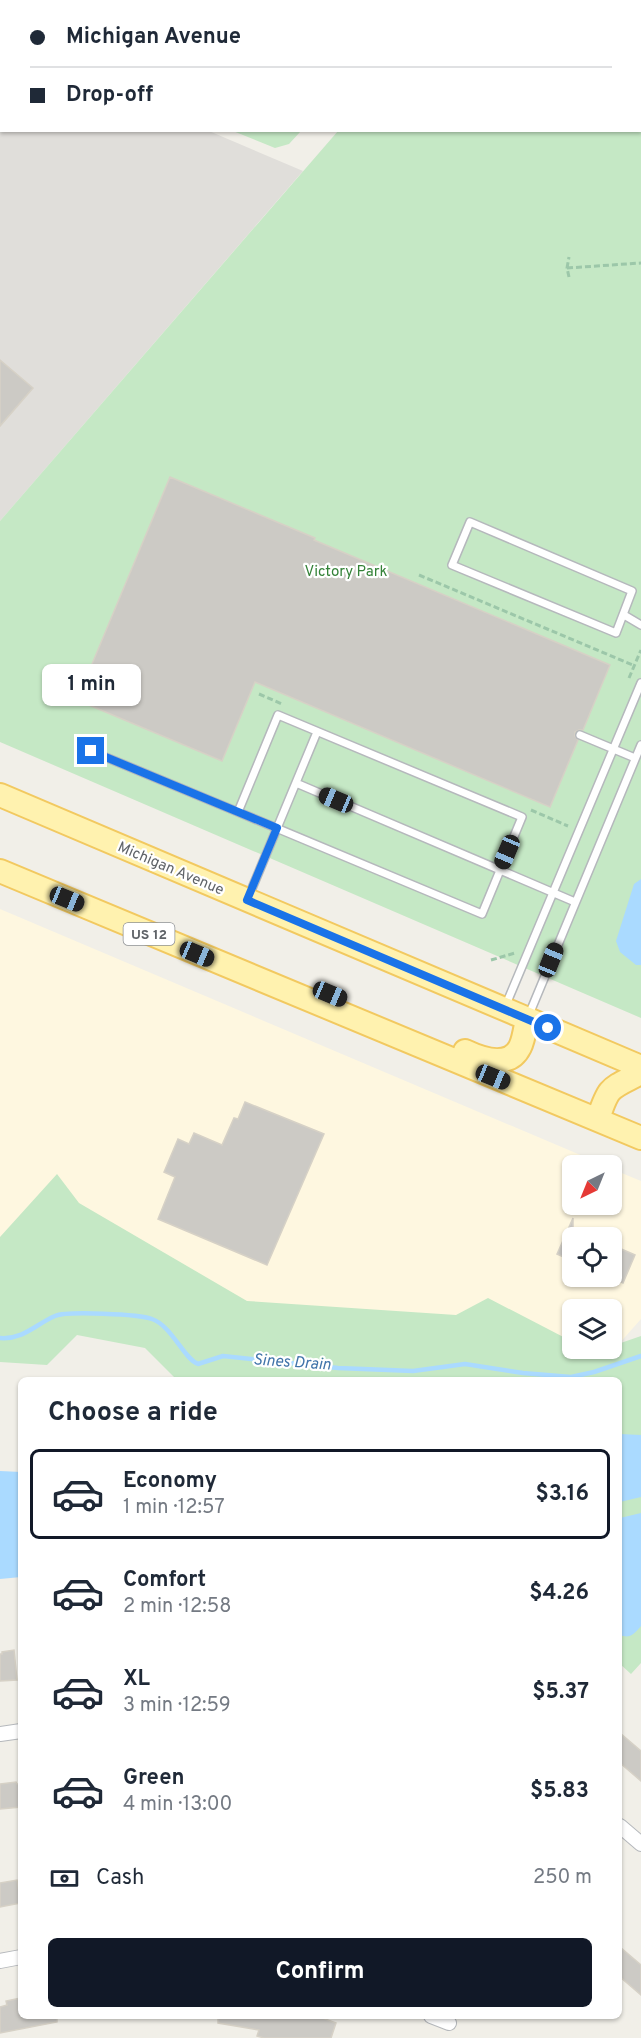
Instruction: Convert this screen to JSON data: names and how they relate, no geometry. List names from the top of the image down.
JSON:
{
  "streets": {
    "main road": ["Michigan Avenue", "US 12"]
  },
  "water": ["Sines Drain"],
  "parks": ["Victory Park"],
  "north": "bottom left",
  "page": {
    "banner": ["Michigan Avenue", "Drop-off"],
    "bubble": "1 min",
    "heading": "Choose a ride",
    "list": [
      {
        "name": "Economy",
        "note": "1 min · 12:57",
        "value": "$3.16"
      },
      {
        "name": "Comfort",
        "note": "2 min · 12:58",
        "value": "$4.26"
      },
      {
        "name": "XL",
        "note": "3 min · 12:59",
        "value": "$5.37"
      },
      {
        "name": "Green",
        "note": "4 min · 13:00",
        "value": "$5.83"
      }
    ],
    "pay": ["Cash", "250 m"],
    "buttons": "Confirm"
  }
}
